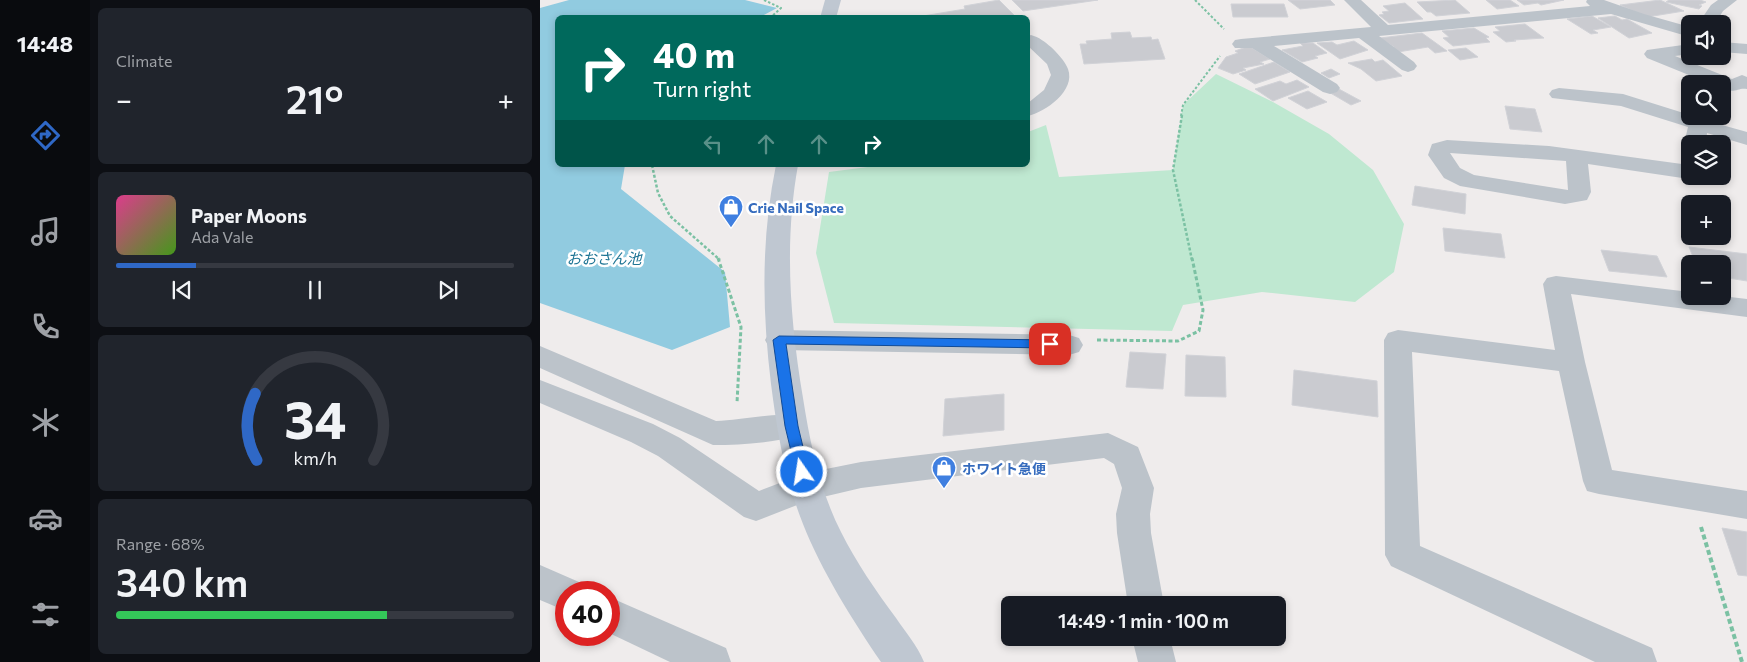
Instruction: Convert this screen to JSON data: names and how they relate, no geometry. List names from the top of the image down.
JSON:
{
  "water": ["おおさん池"],
  "places": {
    "shop": ["Crie Nail Space", "ホワイト急便"]
  },
  "page": {
    "tabs": "14:48",
    "tile": [
      "Climate",
      ["Range · 68%", "340 km"]
    ],
    "map_buttons": ["+", "−"],
    "turn": ["40 m", "Turn right"],
    "heat": ["−", "21°", "+"],
    "song": ["Paper Moons", "Ada Vale"],
    "limit": "40",
    "trip": "14:49 · 1 min · 100 m",
    "gauge": ["34", "km/h"]
  }
}
